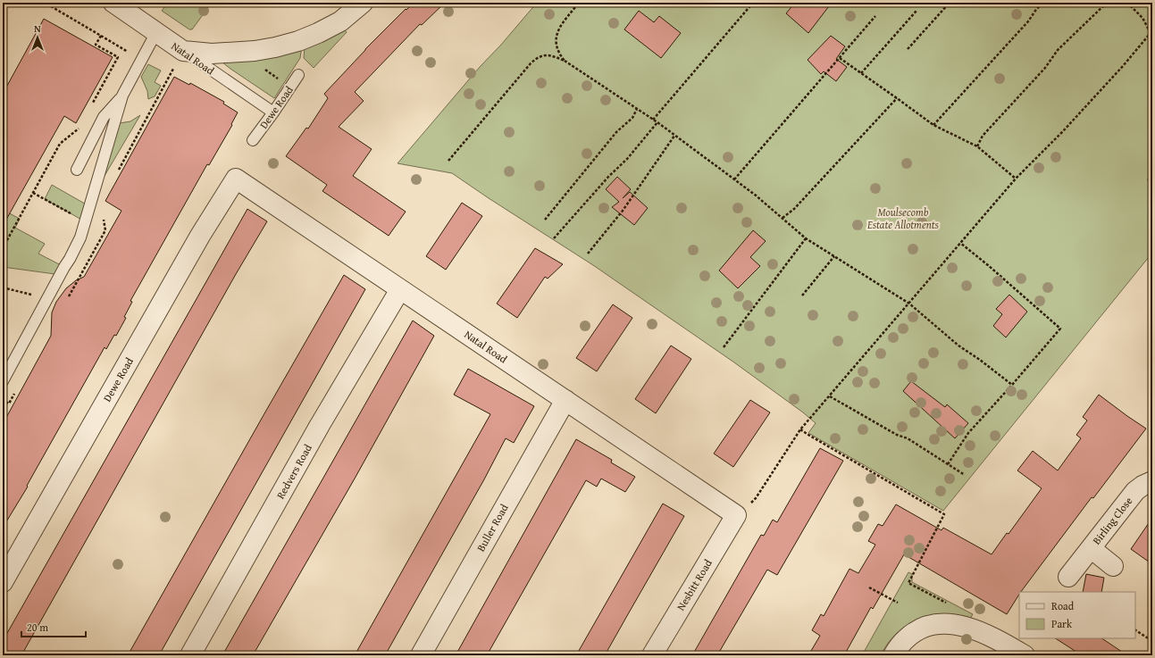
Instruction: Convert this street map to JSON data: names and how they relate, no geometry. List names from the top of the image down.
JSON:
{
  "streets": {
    "street": [
      "Natal Road",
      "Dewe Road",
      "Redvers Road",
      "Birling Close",
      "Buller Road",
      "Nesbitt Road"
    ]
  },
  "crossings": [
    ["Natal Road", "Dewe Road"],
    ["Natal Road", "Redvers Road"],
    ["Natal Road", "Buller Road"],
    ["Natal Road", "Nesbitt Road"]
  ],
  "parks": ["Moulsecomb Estate Allotments"],
  "legend": ["Road", "Park"],
  "scale_bar": "20 m",
  "north": "top"
}
